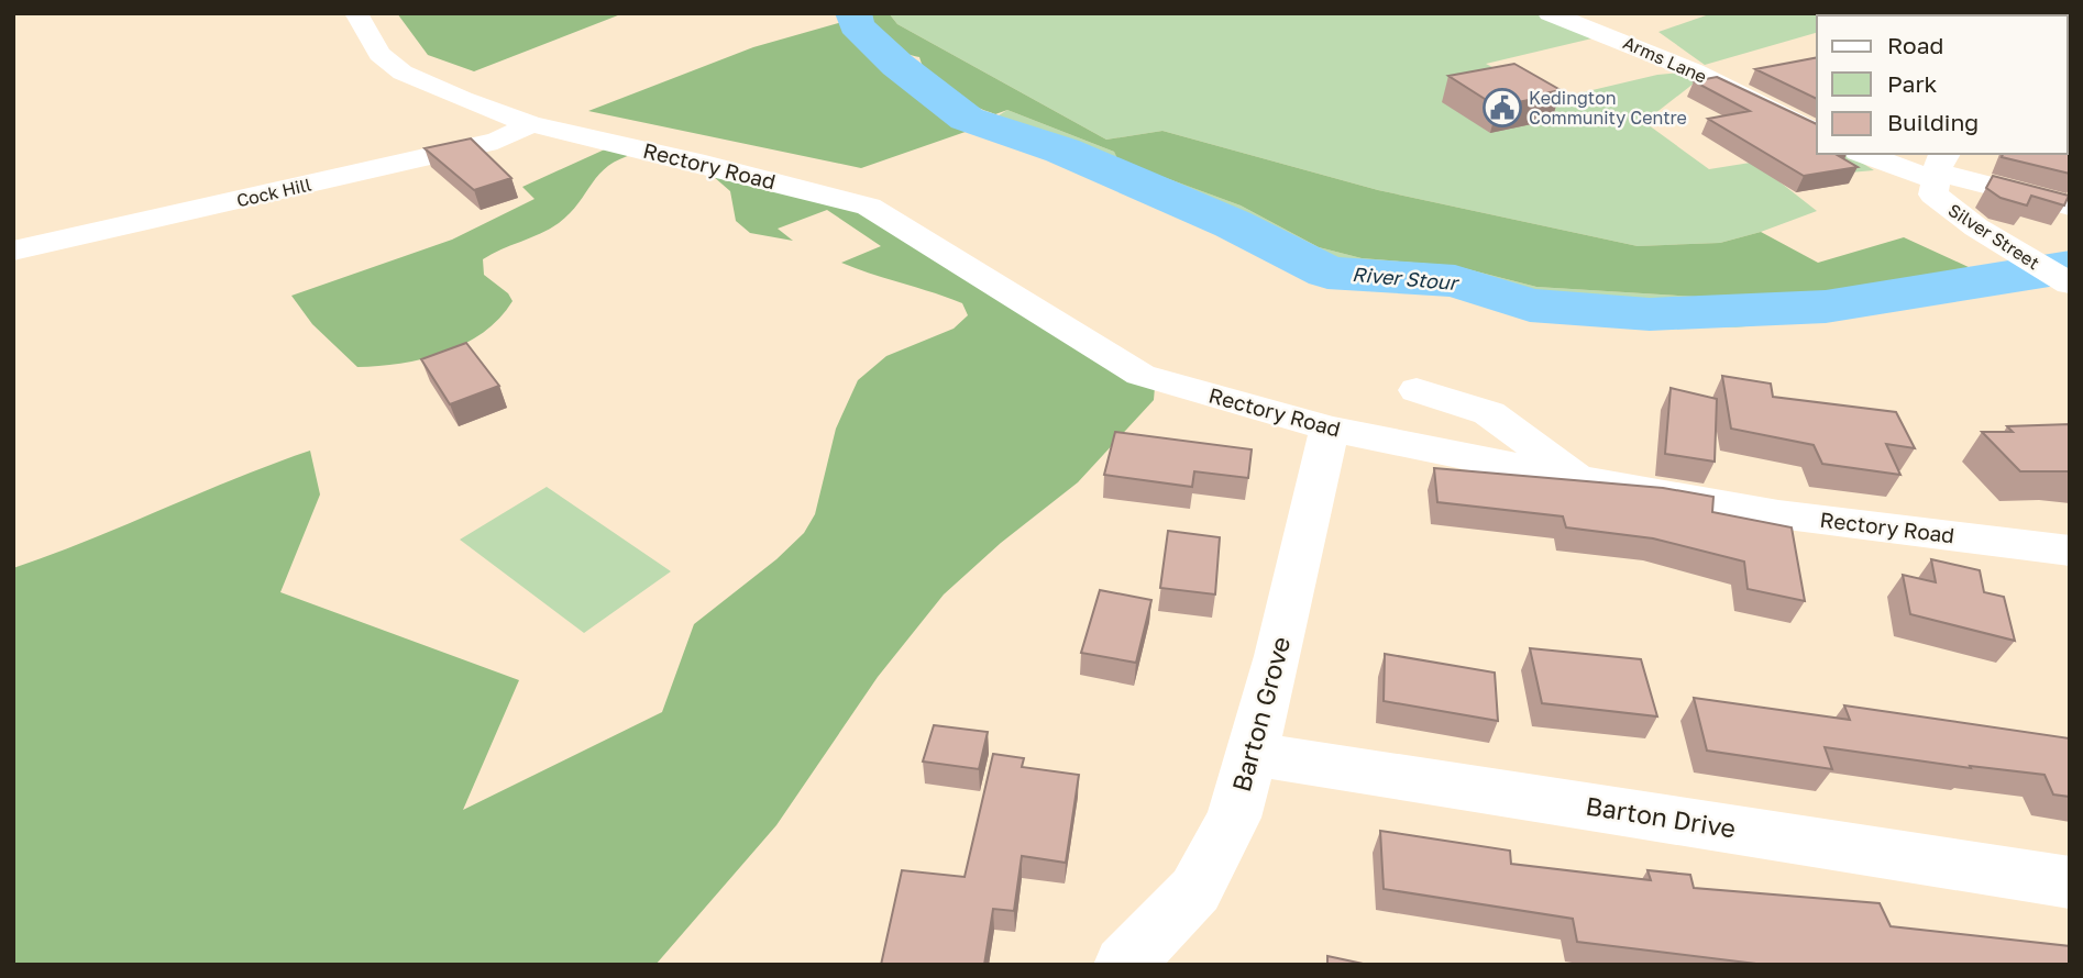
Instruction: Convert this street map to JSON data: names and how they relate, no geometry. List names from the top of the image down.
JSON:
{
  "streets": {
    "street": [
      "Arms Lane",
      "Rectory Road",
      "Cock Hill",
      "Silver Street",
      "Barton Grove",
      "Barton Drive"
    ]
  },
  "crossings": [
    ["Rectory Road", "Cock Hill"],
    ["Rectory Road", "Barton Grove"],
    ["Barton Grove", "Barton Drive"]
  ],
  "water": ["River Stour"],
  "places": {
    "public building": ["Kedington Community Centre"]
  },
  "legend": ["Road", "Park", "Building"]
}
